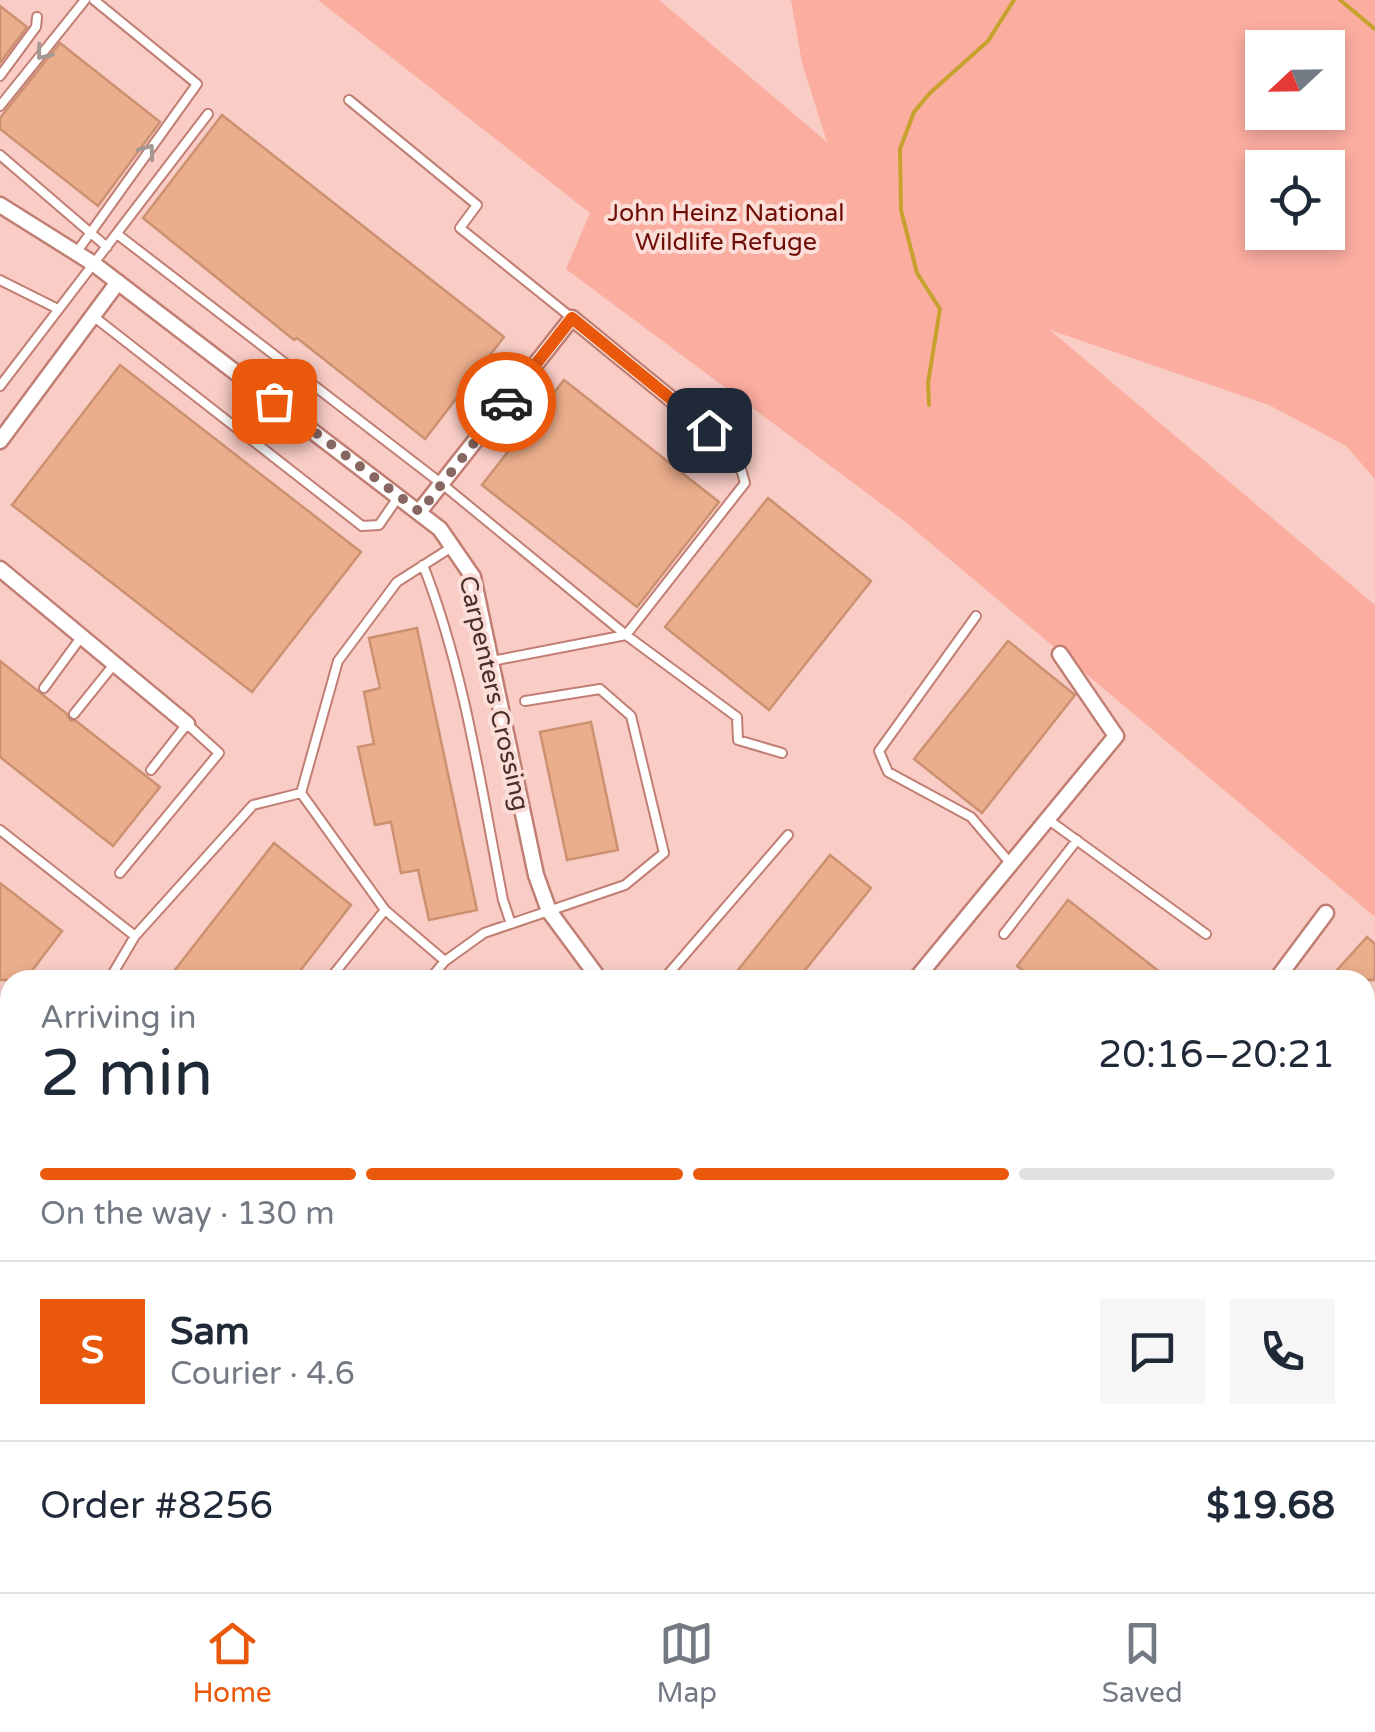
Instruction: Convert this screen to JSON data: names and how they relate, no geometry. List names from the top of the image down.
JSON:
{
  "streets": {
    "street": ["Carpenters Crossing"]
  },
  "parks": ["John Heinz National Wildlife Refuge"],
  "north": "left",
  "page": {
    "heading": ["2 min", "Arriving in", "20:16–20:21"],
    "panel": [
      "Sam",
      "Courier · 4.6",
      "Order #8256",
      "$19.68"
    ],
    "bar": "On the way · 130 m",
    "round": "S",
    "tabs": ["Home", "Map", "Saved"]
  }
}
